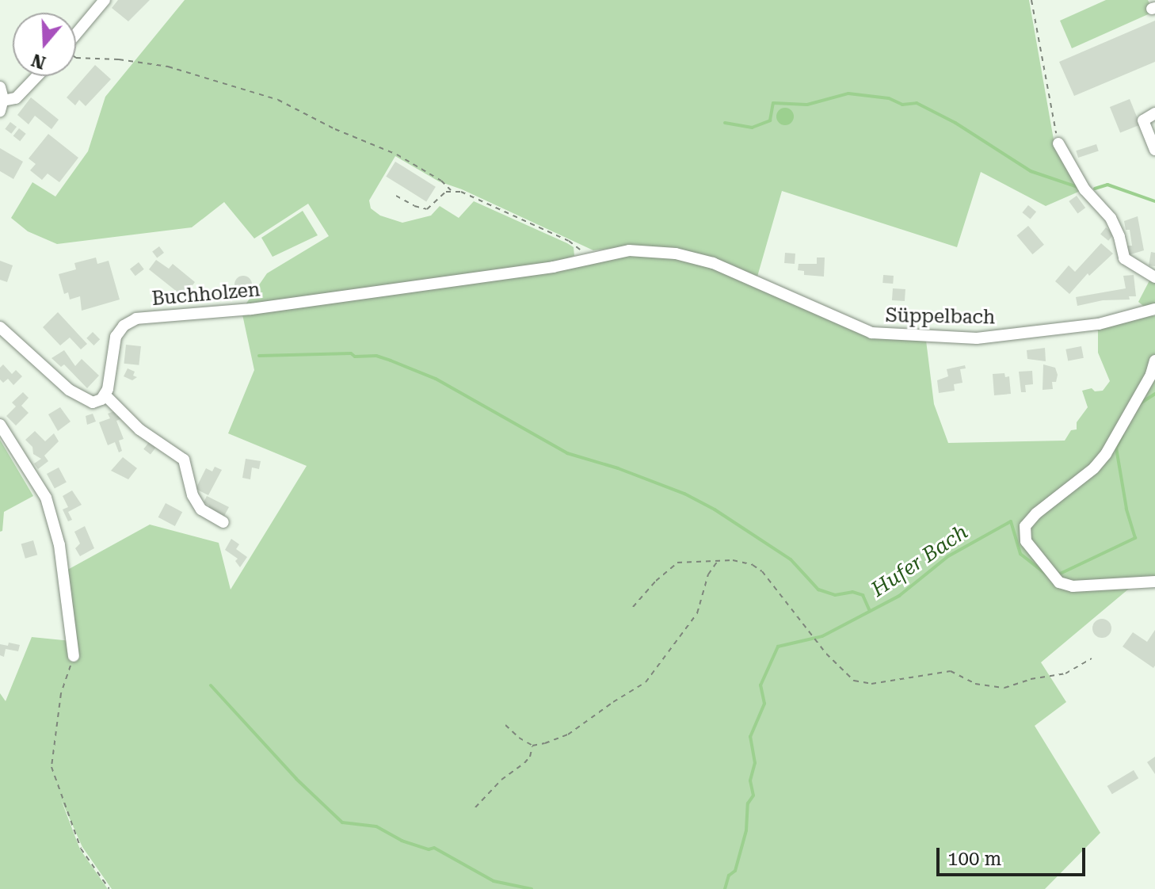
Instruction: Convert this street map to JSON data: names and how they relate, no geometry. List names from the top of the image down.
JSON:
{
  "streets": {
    "street": ["Buchholzen", "Süppelbach"]
  },
  "crossings": [
    ["Buchholzen", "Süppelbach"]
  ],
  "water": ["Hufer Bach"],
  "scale_bar": "100 m",
  "north": "bottom"
}
